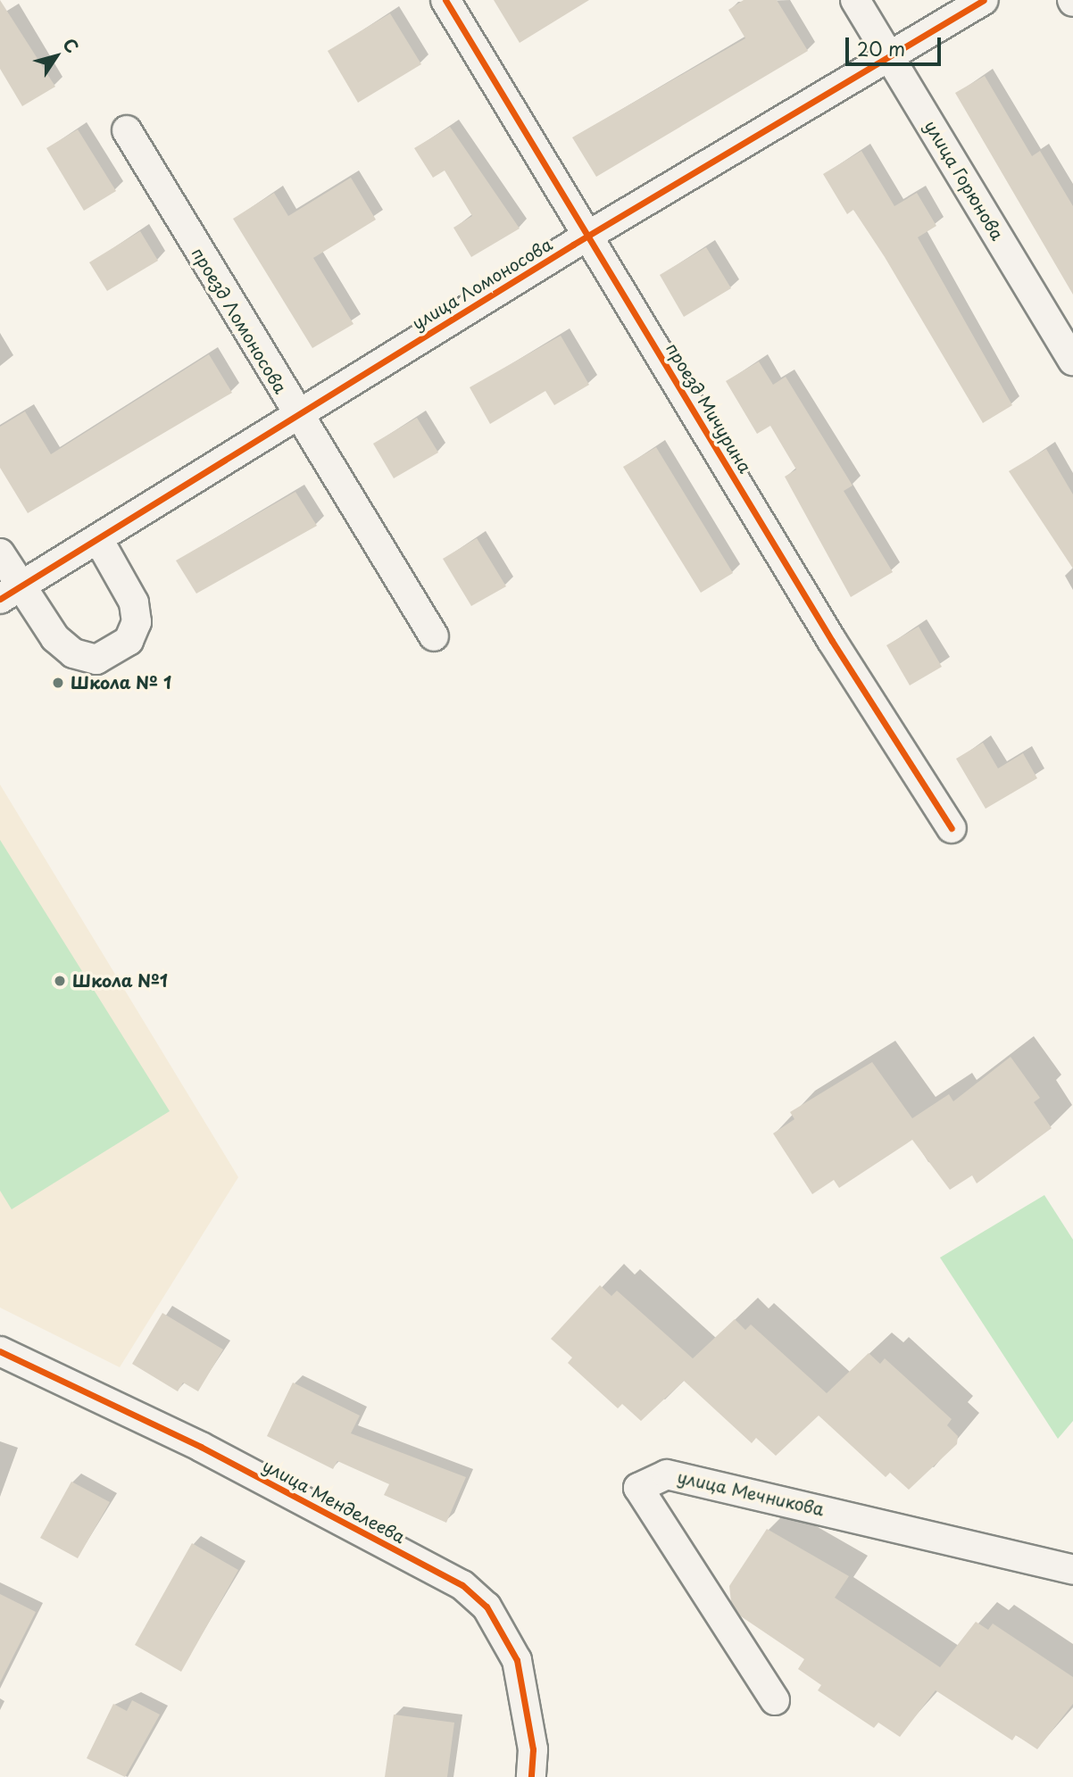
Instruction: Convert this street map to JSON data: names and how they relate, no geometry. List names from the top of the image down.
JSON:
{
  "streets": {
    "street": [
      "улица Горюнова",
      "улица Ломоносова",
      "проезд Ломоносова",
      "проезд Мичурина",
      "улица Мечникова",
      "улица Менделеева"
    ]
  },
  "crossings": [
    ["улица Горюнова", "улица Ломоносова"],
    ["улица Ломоносова", "проезд Ломоносова"],
    ["улица Ломоносова", "проезд Мичурина"]
  ],
  "places": ["Школа № 1", "Школа №1"],
  "scale_bar": "20 m",
  "north": "top right"
}
